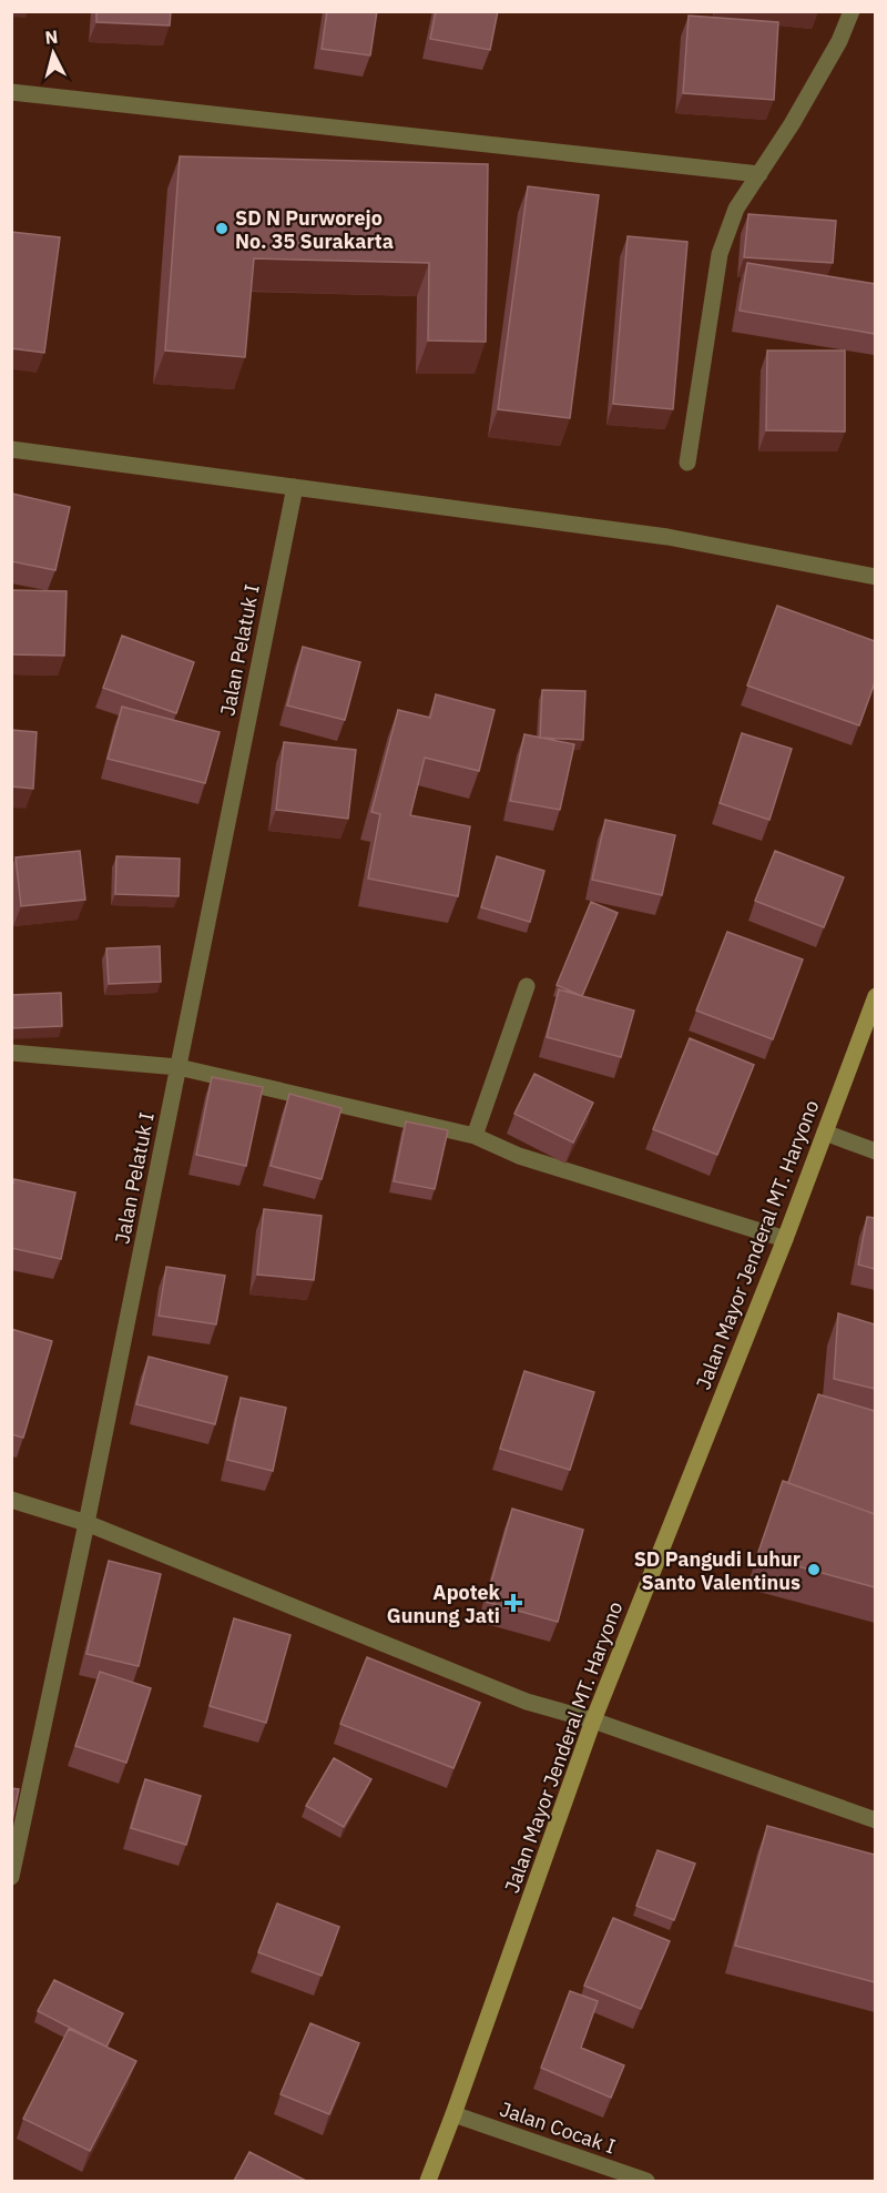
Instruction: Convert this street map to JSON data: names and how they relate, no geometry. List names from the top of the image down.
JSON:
{
  "streets": {
    "main road": ["Jalan Mayor Jenderal MT. Haryono"],
    "street": ["Jalan Pelatuk I", "Jalan Cocak I"]
  },
  "crossings": [
    ["Jalan Mayor Jenderal MT. Haryono", "Jalan Cocak I"]
  ],
  "places": {
    "other": ["SD N Purworejo No. 35 Surakarta", "SD Pangudi Luhur Santo Valentinus"],
    "health": ["Apotek Gunung Jati"]
  },
  "north": "top"
}
